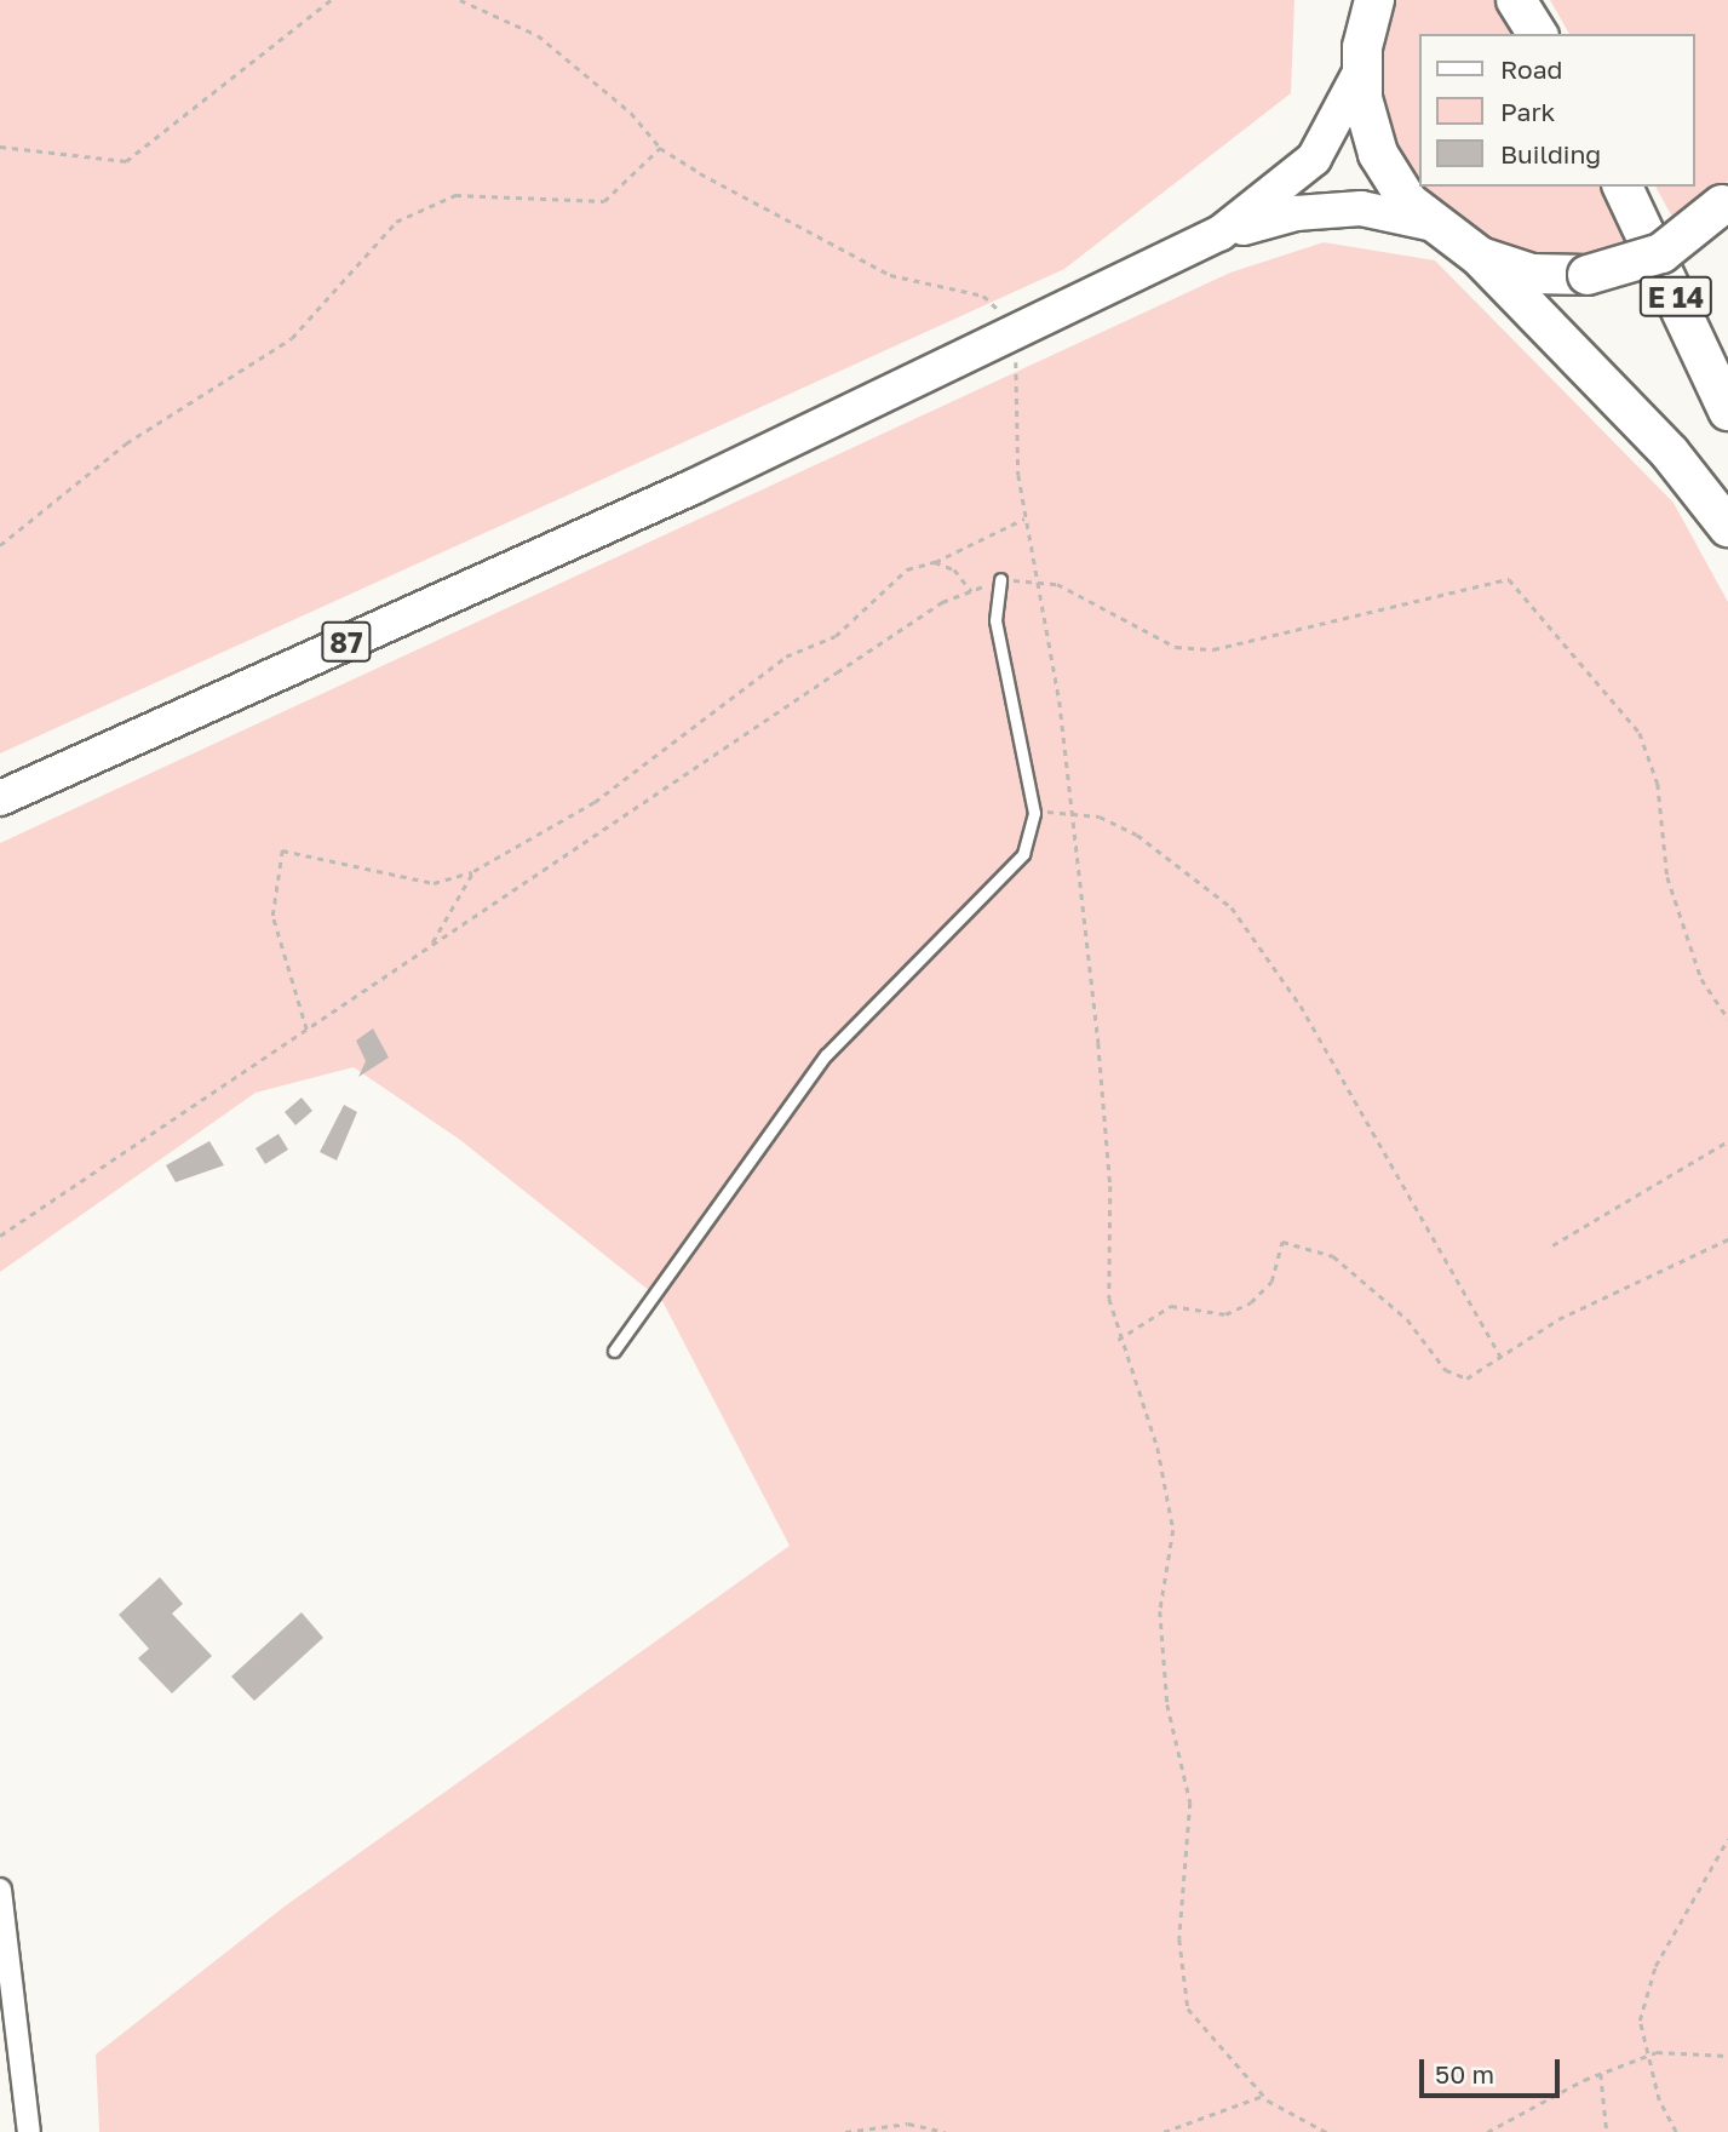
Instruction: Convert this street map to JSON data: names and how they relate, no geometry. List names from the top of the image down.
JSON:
{
  "streets": {
    "highway": ["E 14"],
    "main road": ["87"]
  },
  "legend": ["Road", "Park", "Building"],
  "scale_bar": "50 m"
}
